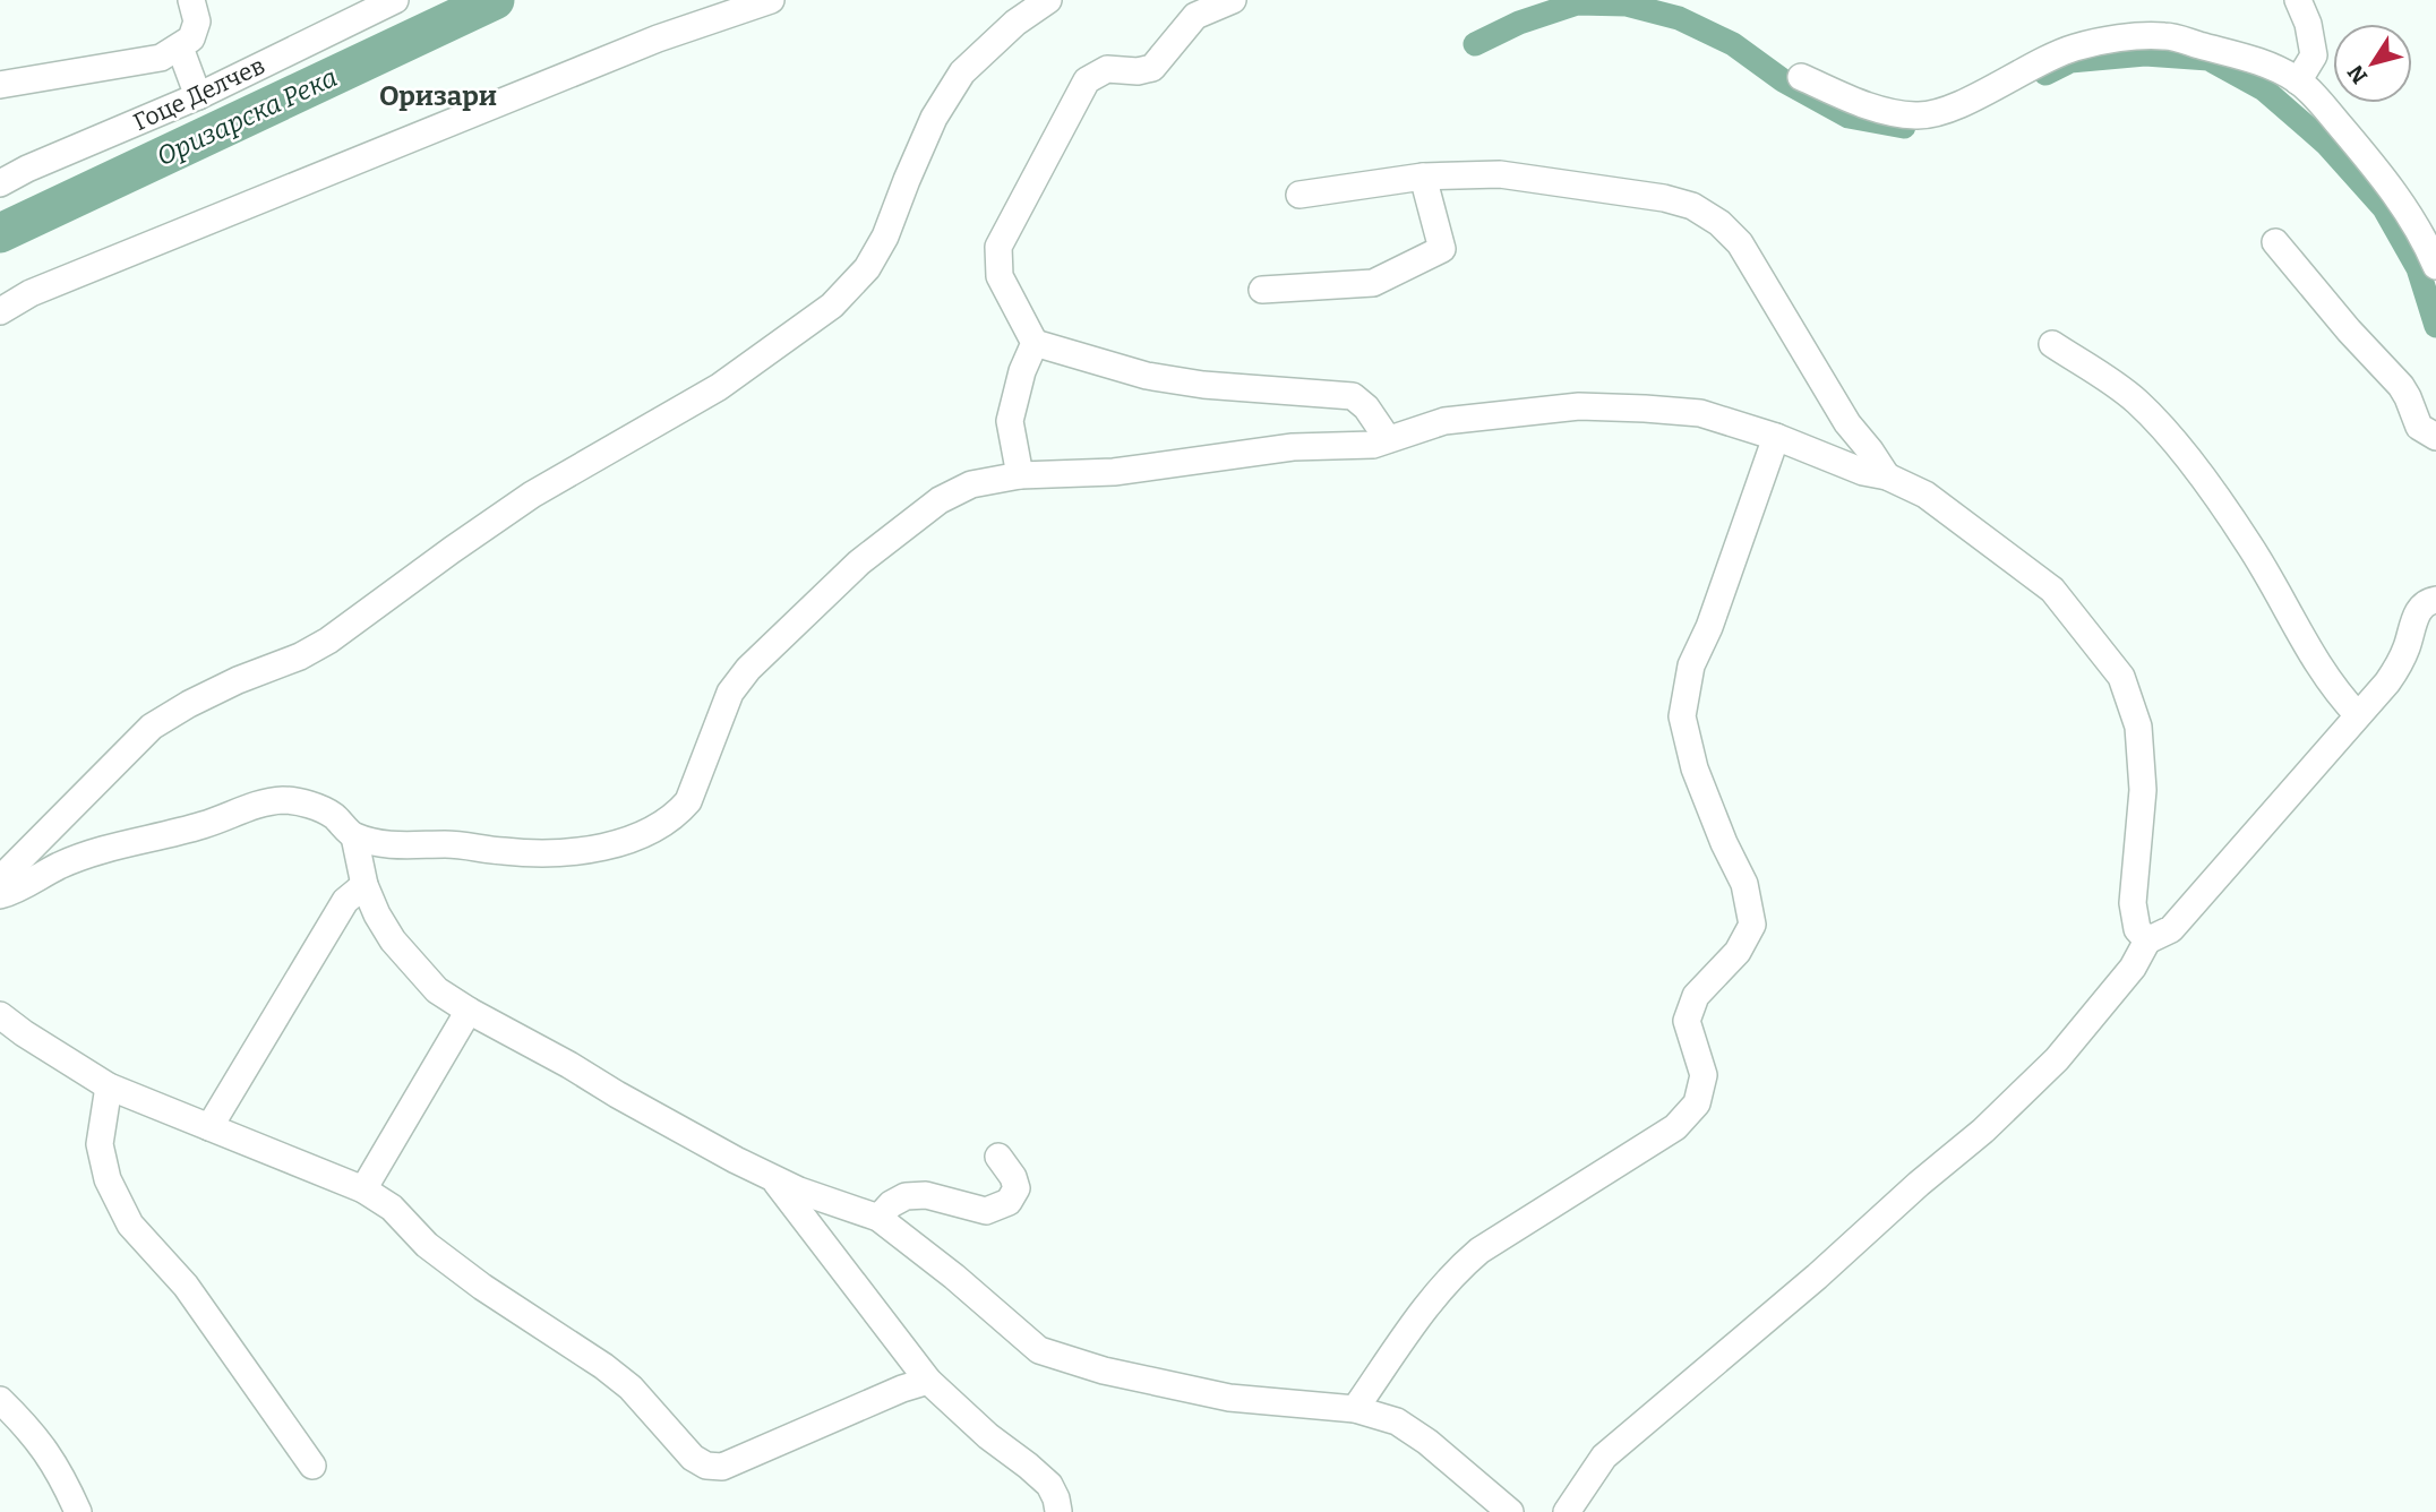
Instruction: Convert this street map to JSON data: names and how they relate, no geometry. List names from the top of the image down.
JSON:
{
  "streets": {
    "street": ["Гоце Делчев"]
  },
  "districts": ["Оризари"],
  "water": ["Оризарска Река"],
  "north": "bottom left"
}
